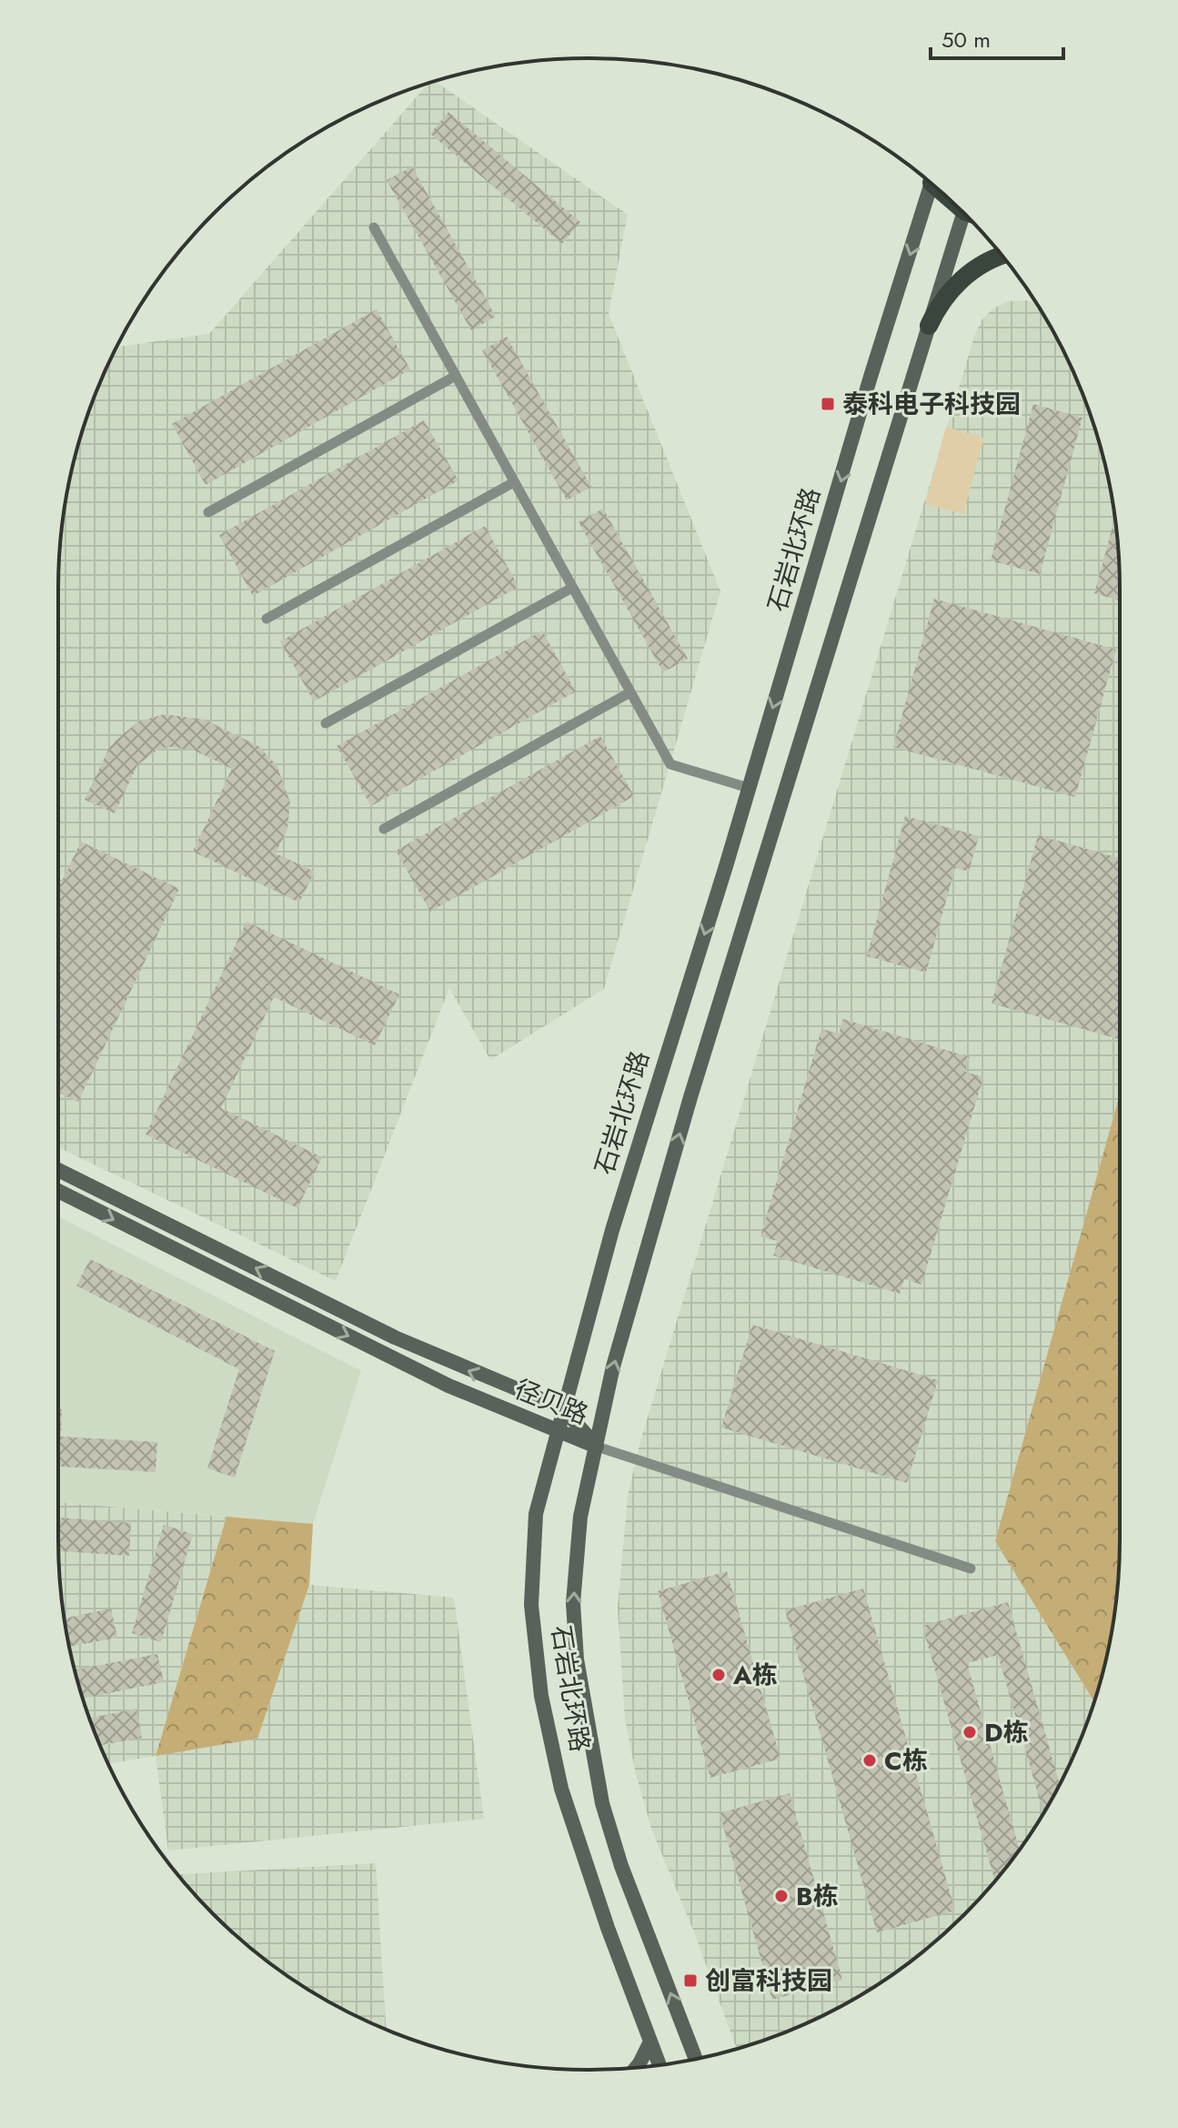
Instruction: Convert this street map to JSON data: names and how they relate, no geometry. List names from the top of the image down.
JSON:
{
  "streets": {
    "main road": ["石岩北环路", "径贝路"]
  },
  "crossings": [
    ["石岩北环路", "径贝路"]
  ],
  "places": {
    "transit": ["泰科电子科技园", "创富科技园"],
    "other": [
      "A栋",
      "D栋",
      "C栋",
      "B栋"
    ]
  },
  "scale_bar": "50 m"
}
